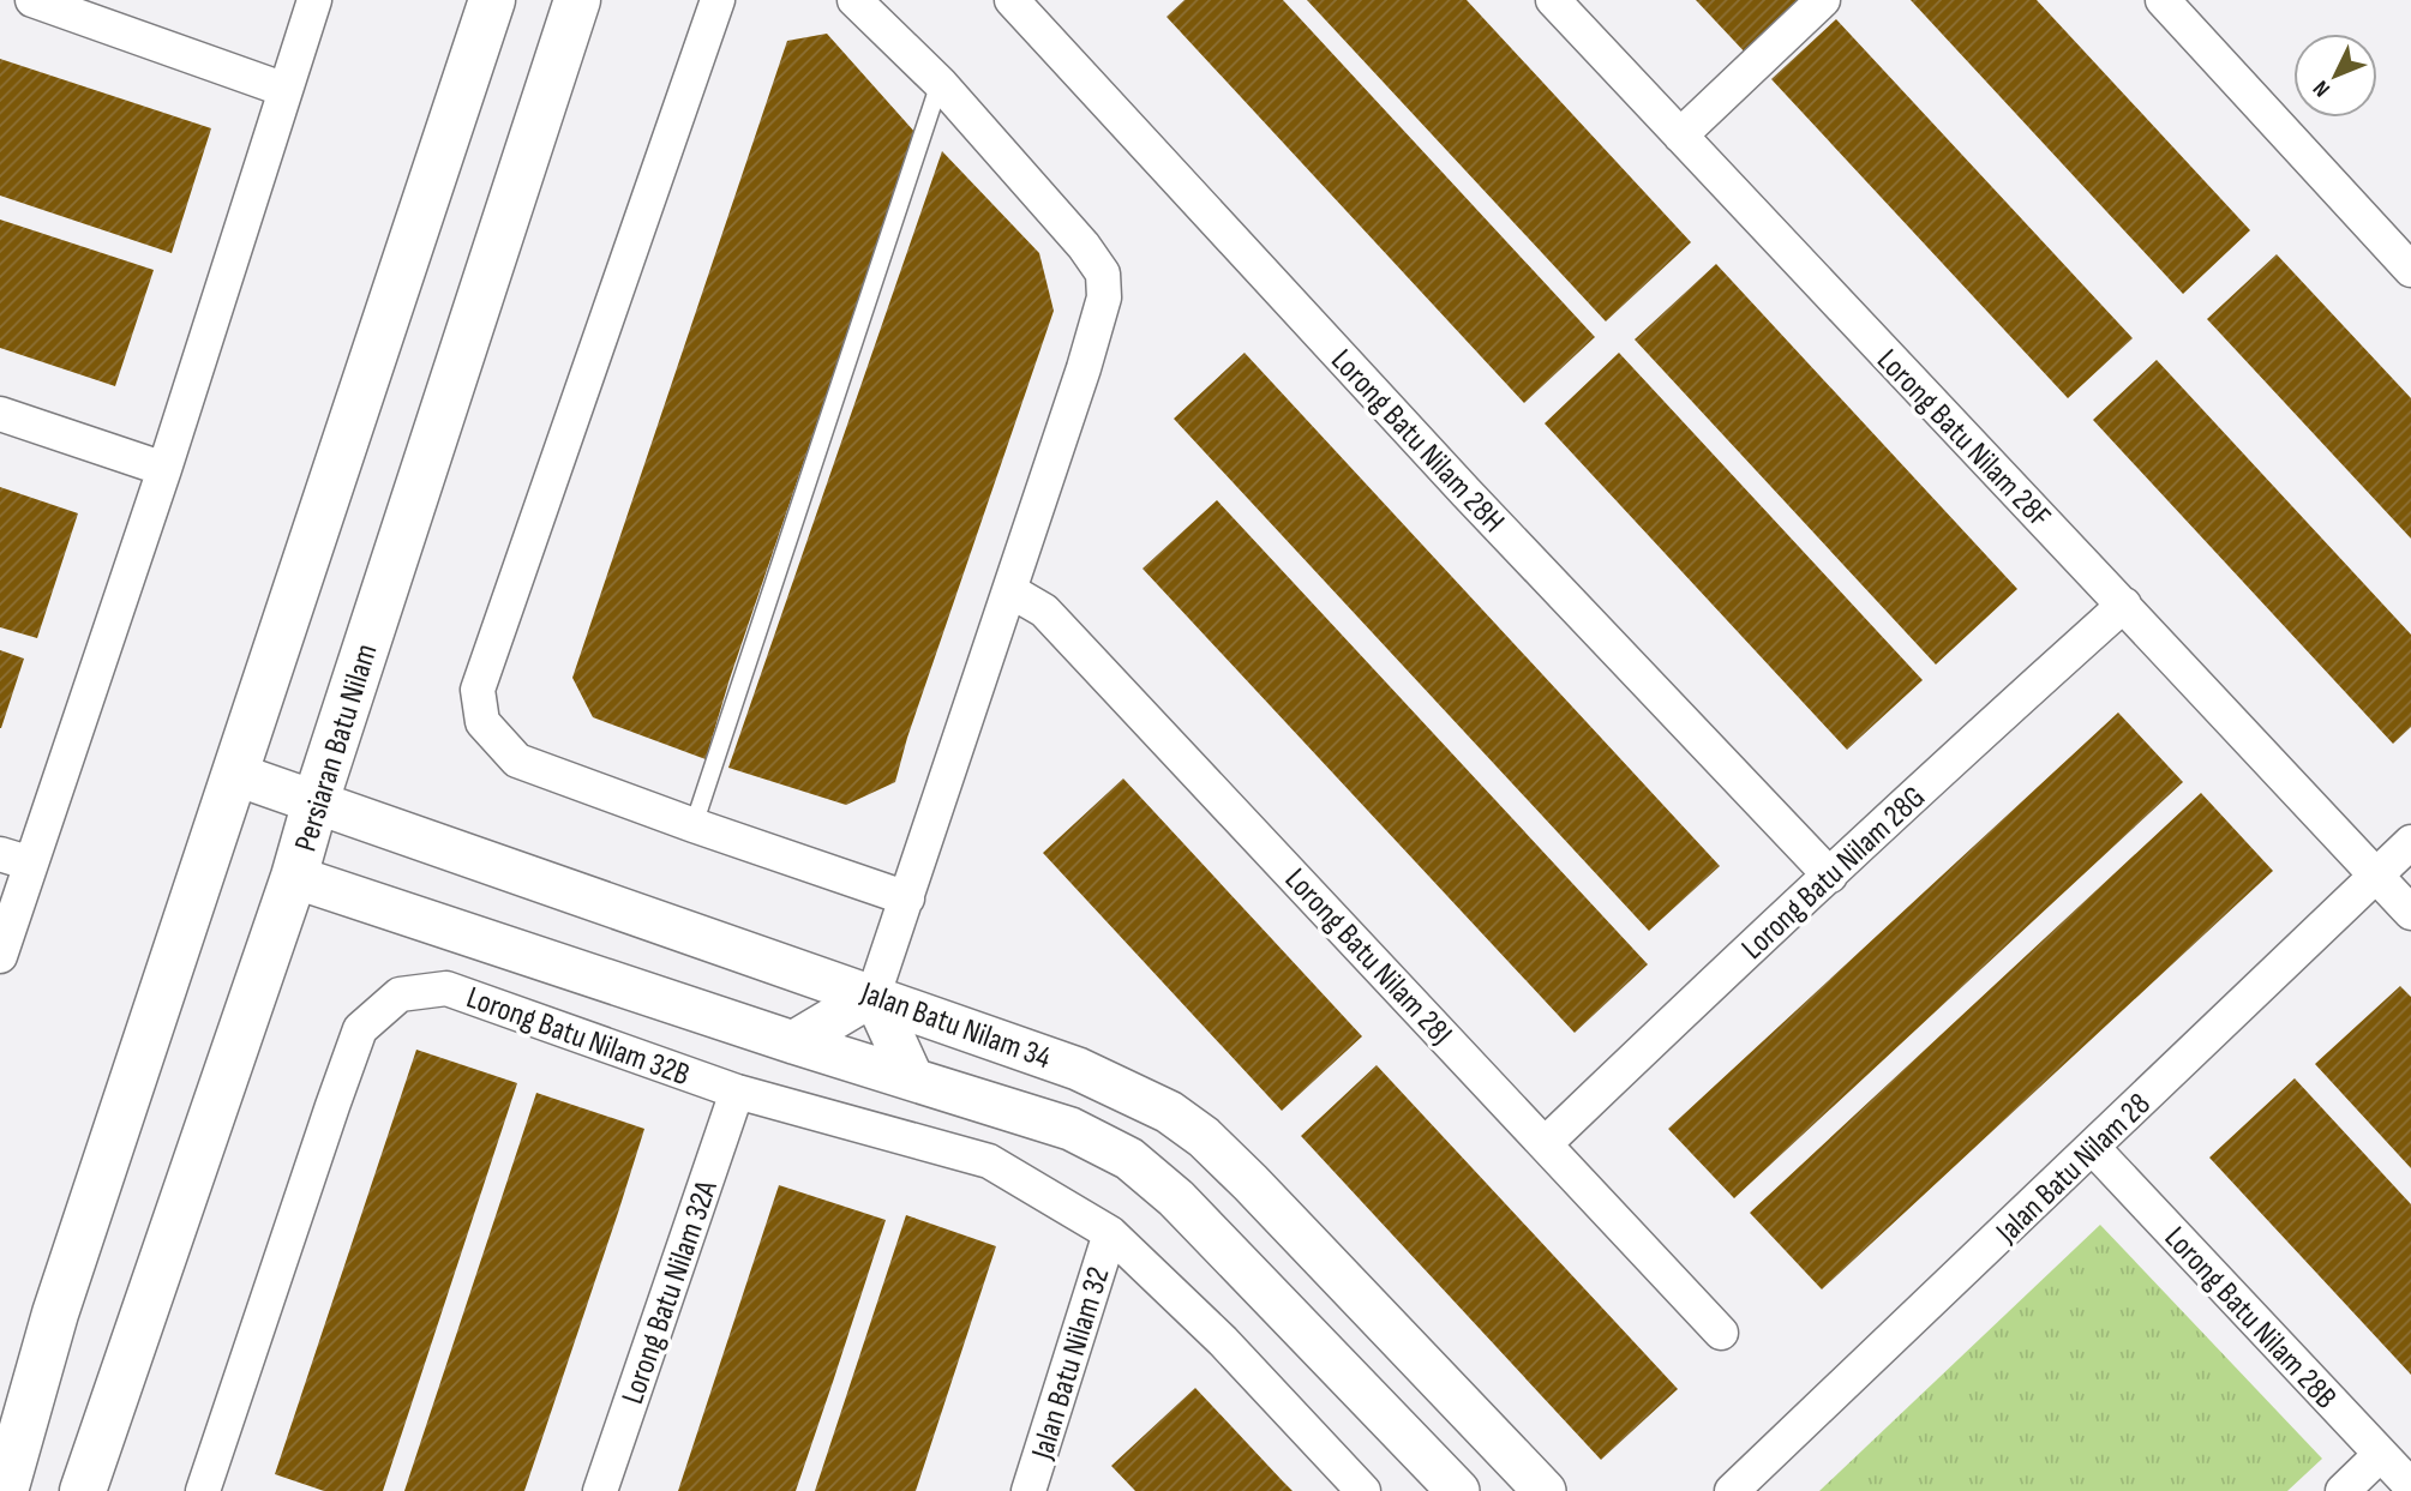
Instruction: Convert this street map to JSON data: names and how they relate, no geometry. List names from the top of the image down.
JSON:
{
  "streets": {
    "main road": ["Persiaran Batu Nilam"],
    "street": [
      "Lorong Batu Nilam 28F",
      "Lorong Batu Nilam 28H",
      "Lorong Batu Nilam 28G",
      "Lorong Batu Nilam 28J",
      "Jalan Batu Nilam 34",
      "Lorong Batu Nilam 32B",
      "Jalan Batu Nilam 28",
      "Lorong Batu Nilam 32A",
      "Lorong Batu Nilam 28B",
      "Jalan Batu Nilam 32"
    ]
  },
  "crossings": [
    ["Lorong Batu Nilam 28F", "Lorong Batu Nilam 28G"],
    ["Lorong Batu Nilam 28F", "Jalan Batu Nilam 28"],
    ["Lorong Batu Nilam 28H", "Lorong Batu Nilam 28G"],
    ["Persiaran Batu Nilam", "Jalan Batu Nilam 34"],
    ["Lorong Batu Nilam 28G", "Lorong Batu Nilam 28J"],
    ["Lorong Batu Nilam 32B", "Lorong Batu Nilam 32A"],
    ["Lorong Batu Nilam 32B", "Jalan Batu Nilam 32"],
    ["Jalan Batu Nilam 28", "Lorong Batu Nilam 28B"]
  ],
  "north": "bottom left"
}
